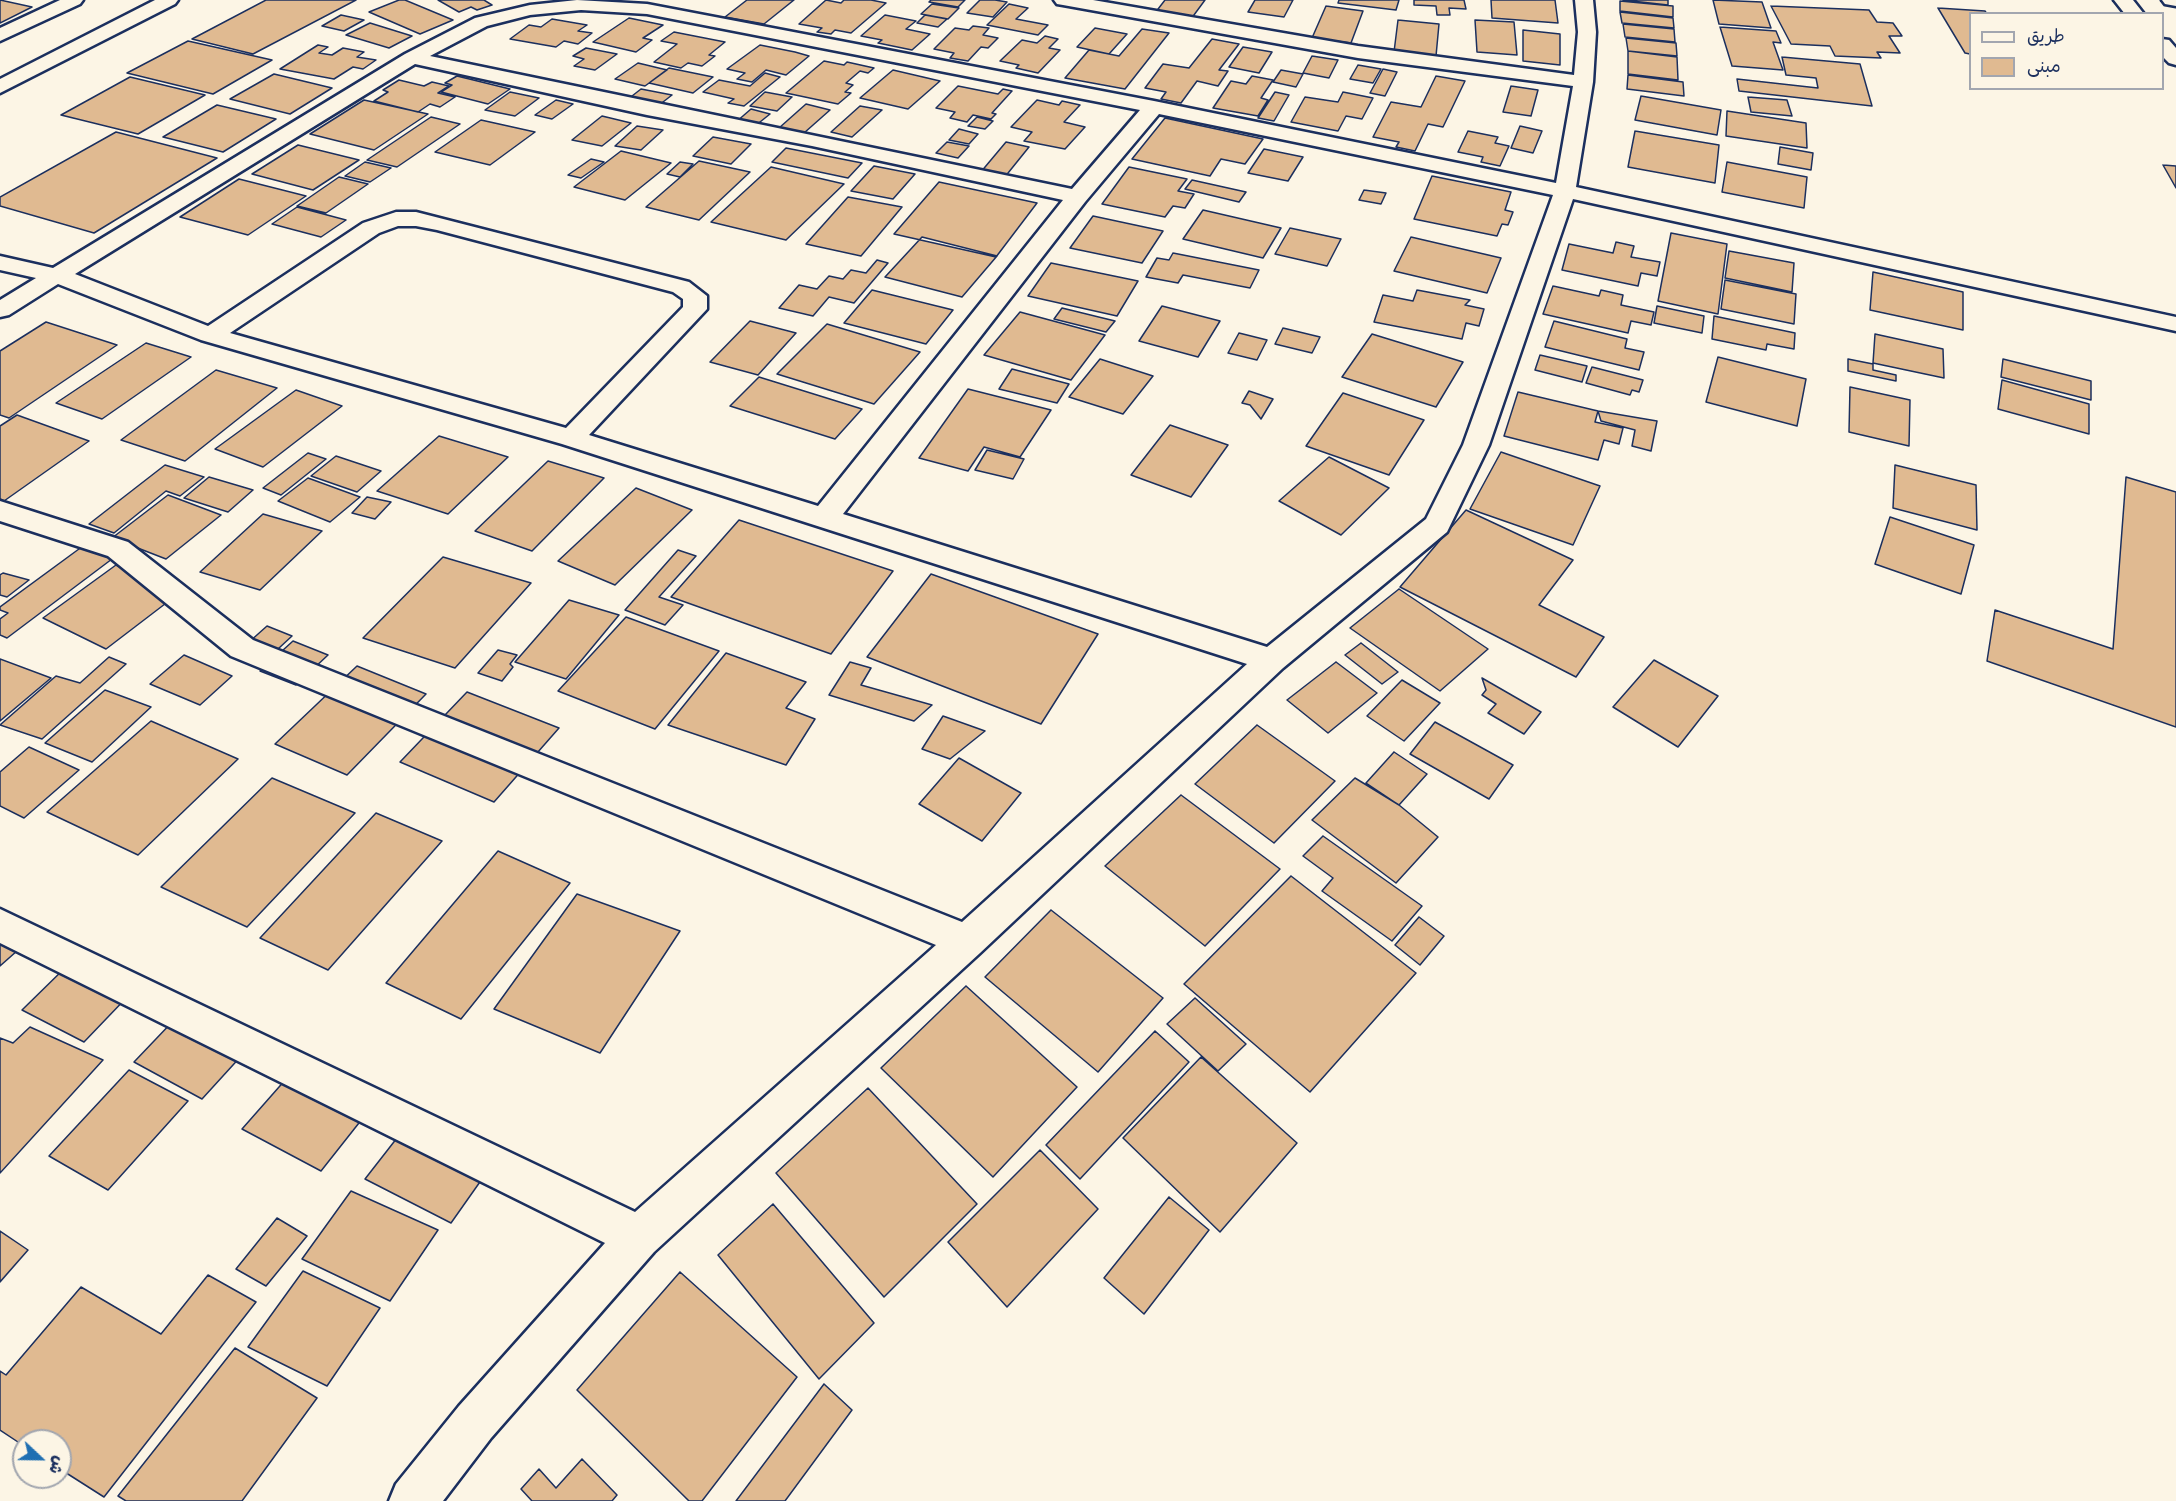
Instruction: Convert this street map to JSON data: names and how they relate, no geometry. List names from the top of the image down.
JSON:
{
  "legend": ["طريق", "مبنى"],
  "north": "right"
}
